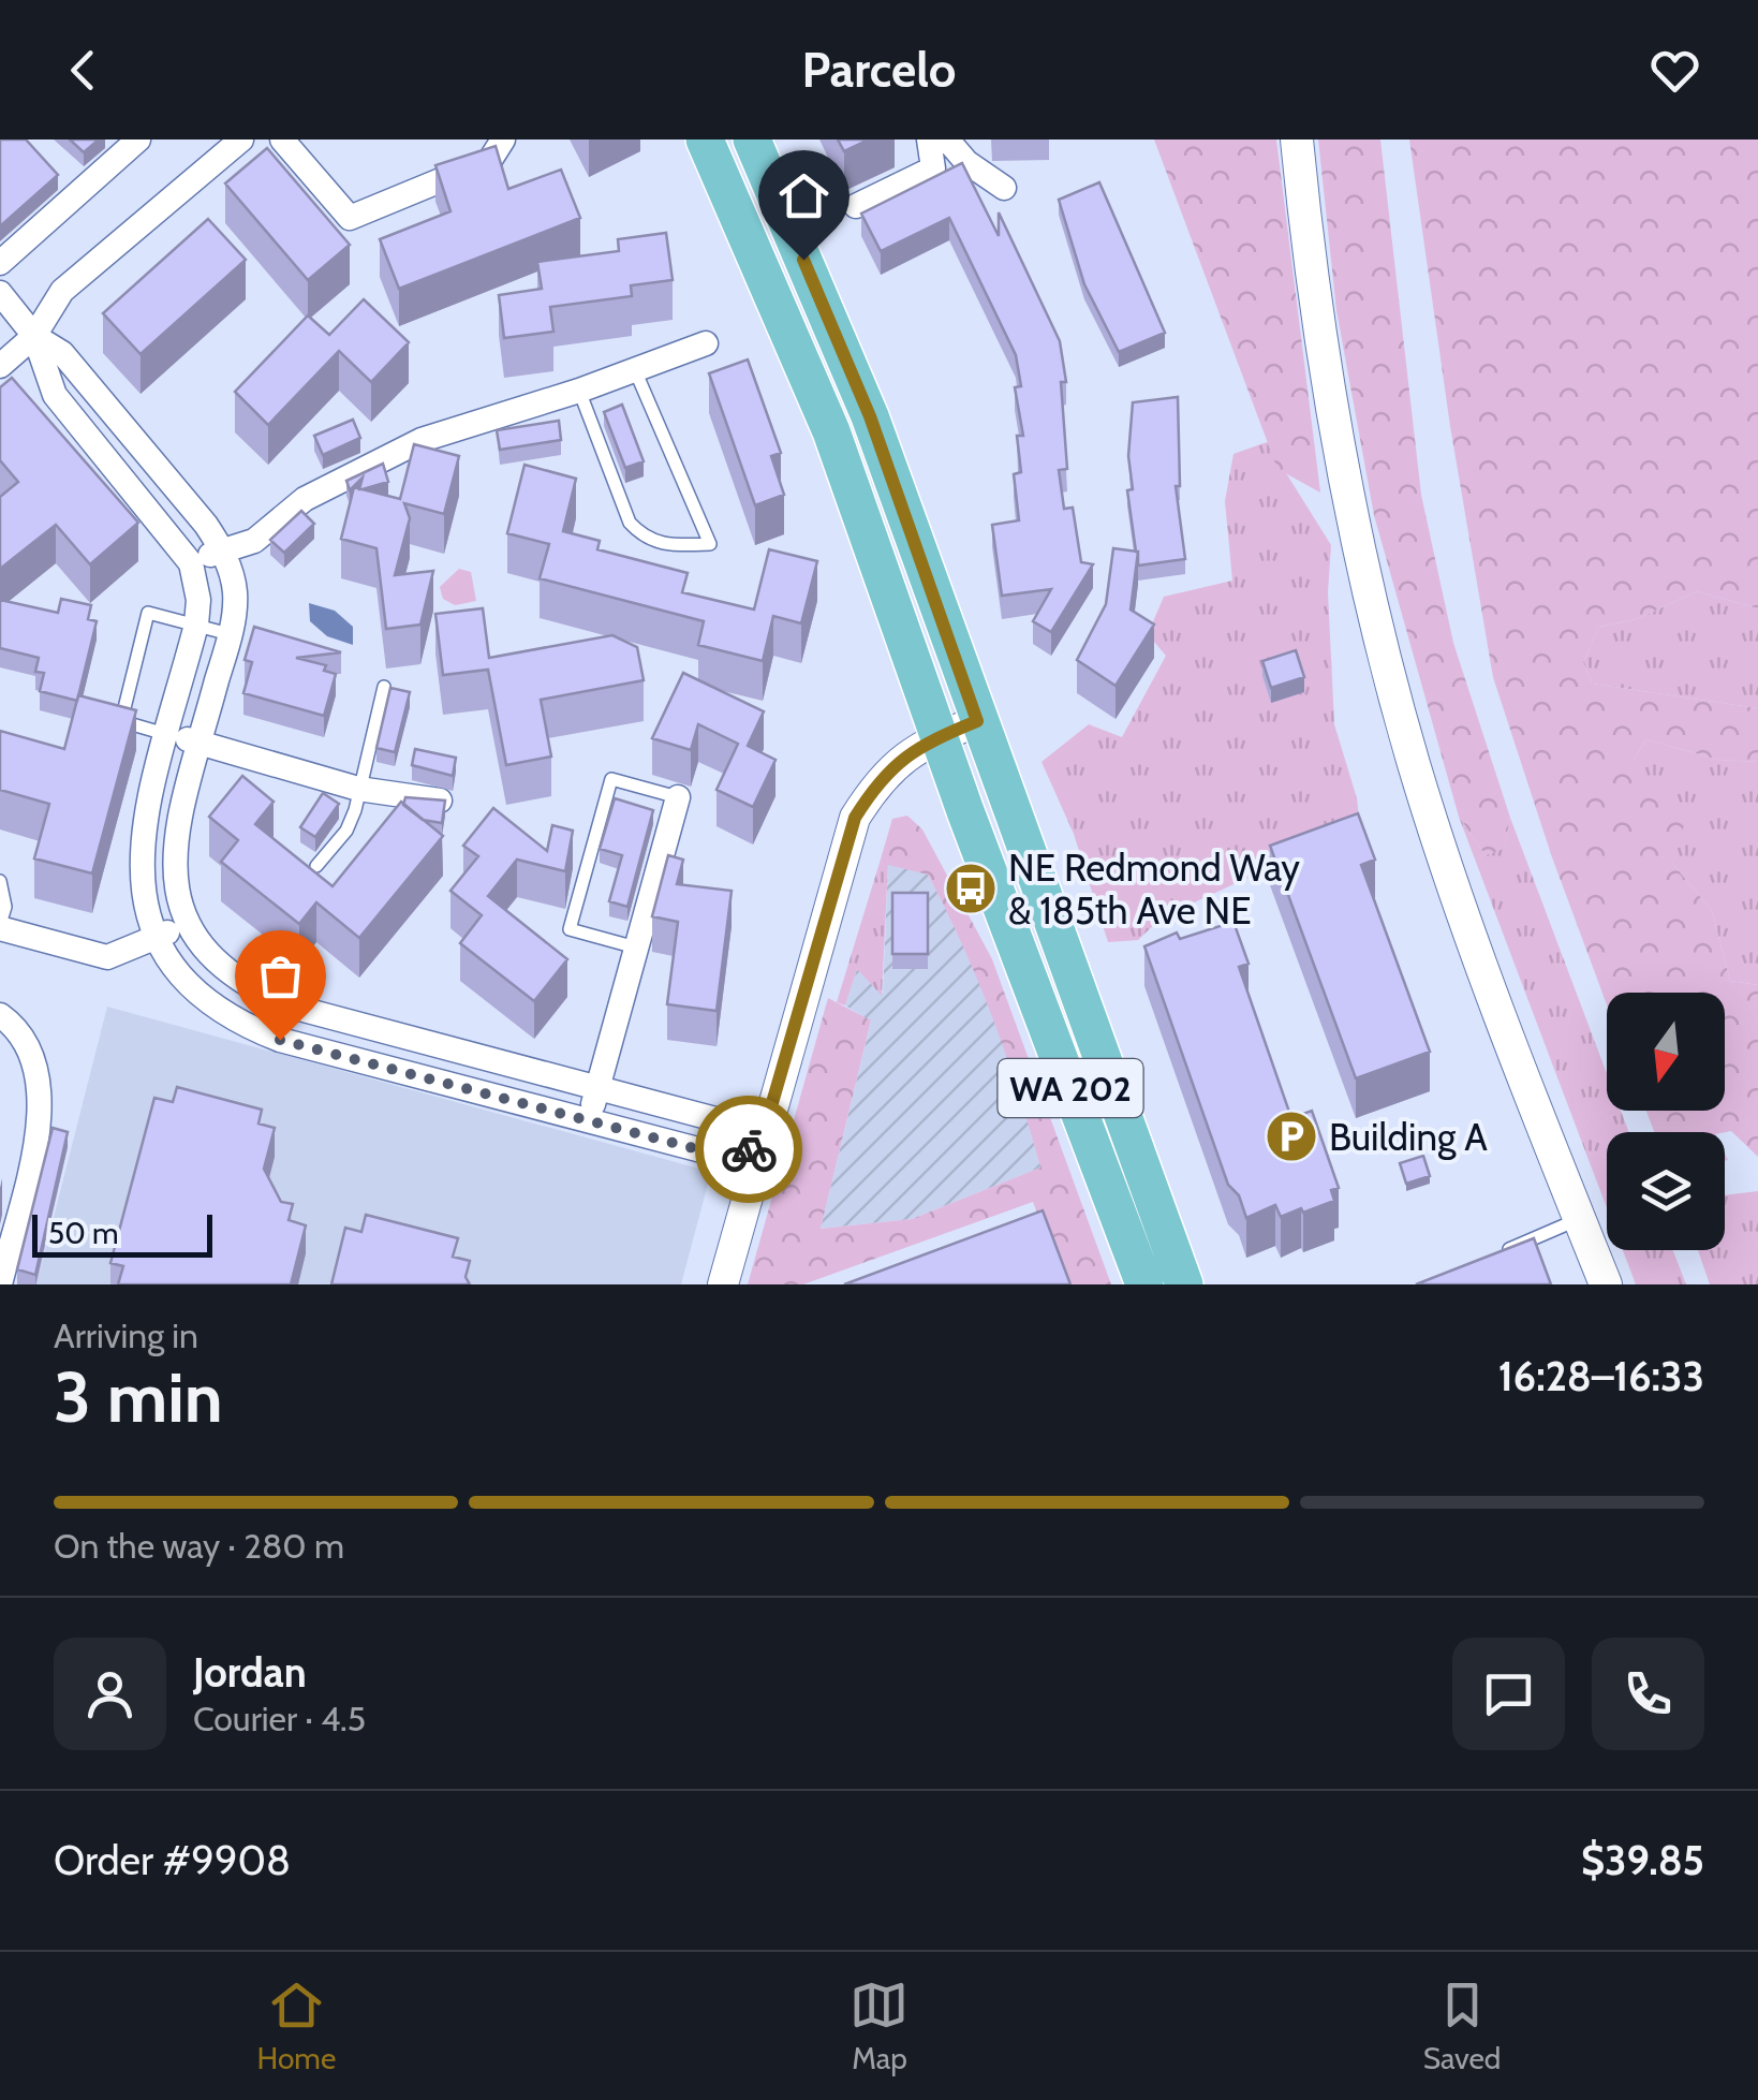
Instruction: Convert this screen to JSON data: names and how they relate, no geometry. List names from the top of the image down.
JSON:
{
  "streets": {
    "main road": ["WA 202"]
  },
  "places": {
    "bus stop": ["NE Redmond Way & 185th Ave NE"],
    "parking": ["Building A"]
  },
  "scale_bar": "50 m",
  "north": "bottom",
  "page": {
    "header": "Parcelo",
    "scale": "50 m",
    "heading": ["3 min", "Arriving in", "16:28–16:33"],
    "panel": [
      "Jordan",
      "Courier · 4.5",
      "Order #9908",
      "$39.85"
    ],
    "bar": "On the way · 280 m",
    "tabs": ["Home", "Map", "Saved"]
  }
}
